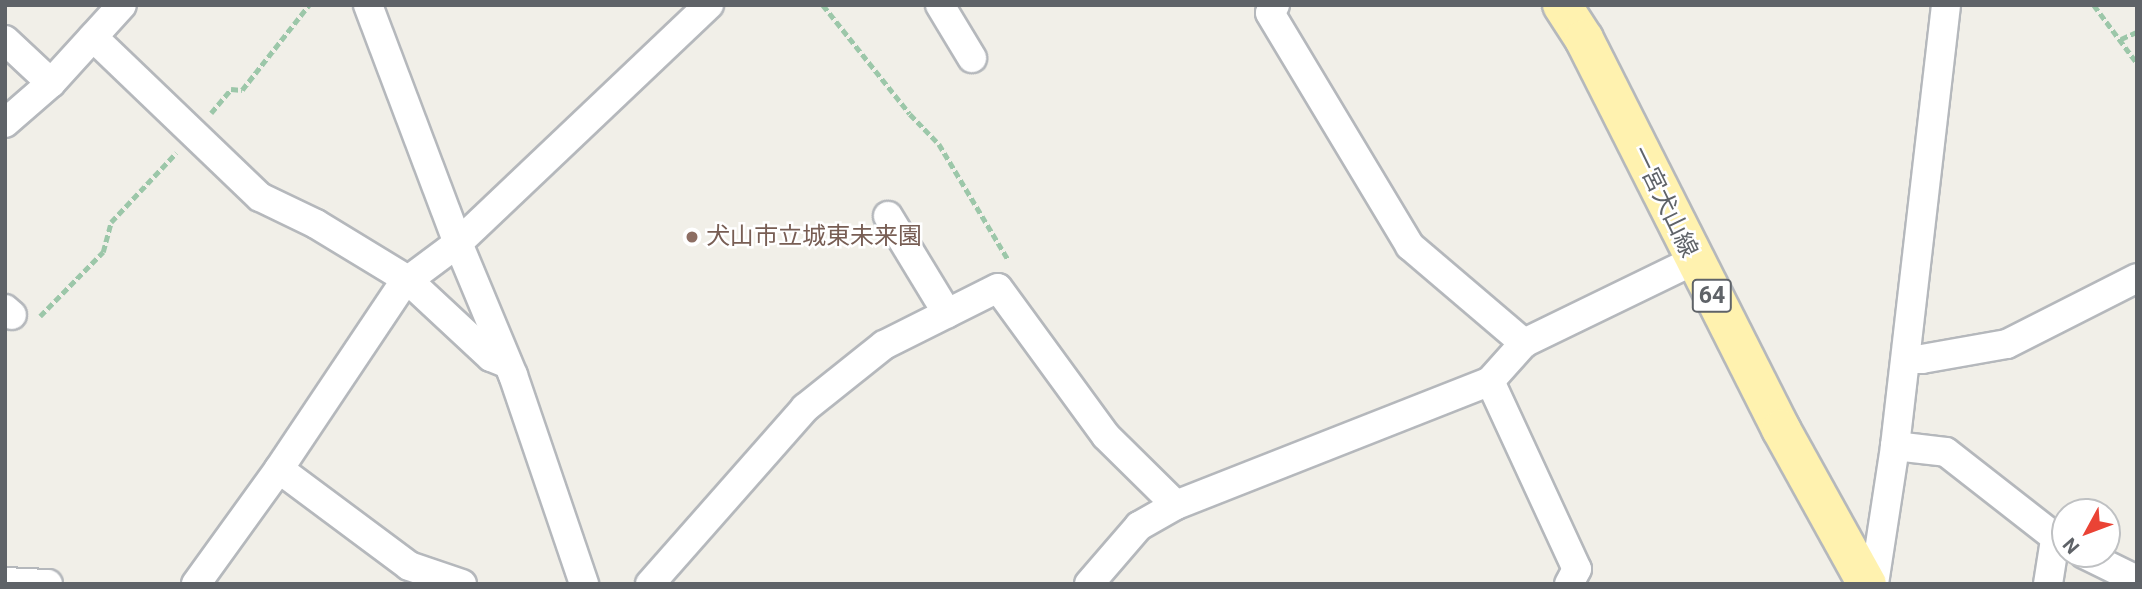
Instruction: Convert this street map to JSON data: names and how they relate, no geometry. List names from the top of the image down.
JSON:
{
  "streets": {
    "main road": ["一宮犬山線", "64"]
  },
  "places": ["犬山市立城東未来園"],
  "north": "bottom left"
}
